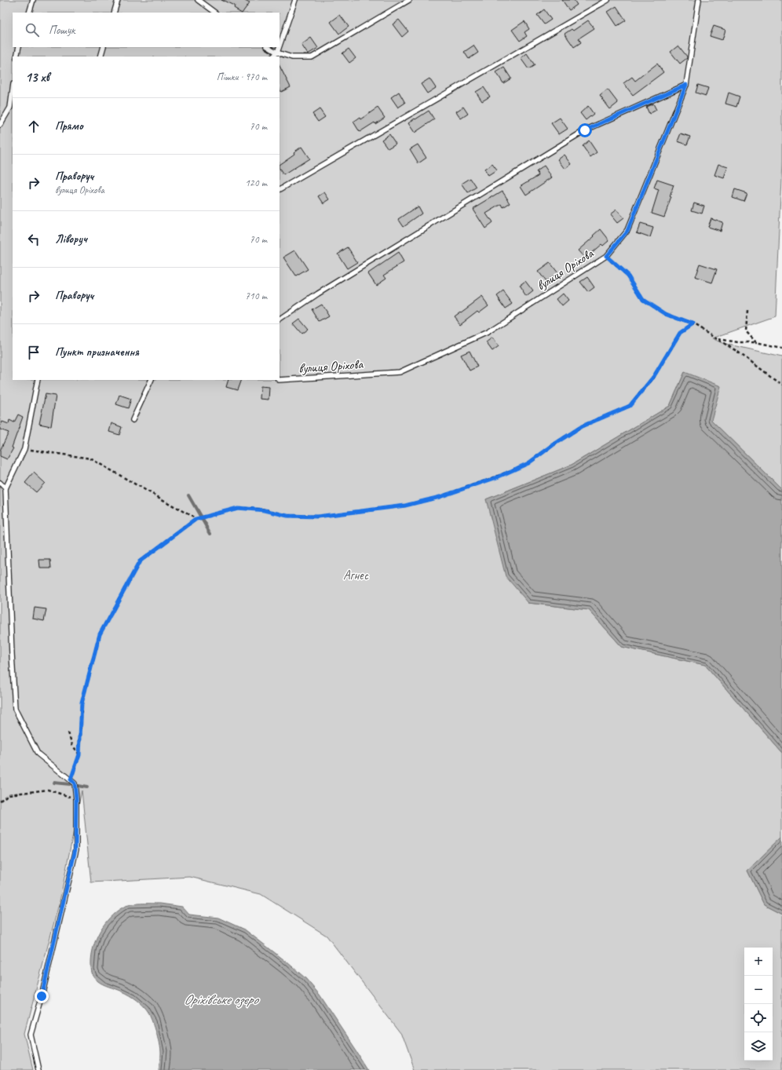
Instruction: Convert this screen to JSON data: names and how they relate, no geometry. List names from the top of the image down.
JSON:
{
  "streets": {
    "lane": ["вулиця Оріхова"]
  },
  "water": ["Оріхівське озеро"],
  "parks": ["Агнес"],
  "page": {
    "search": "Пошук",
    "heading": ["13 хв", "Пішки · 970 m"],
    "list": [
      ["Прямо", "70 m"],
      ["Праворуч", "вулиця Оріхова", "120 m"],
      ["Ліворуч", "70 m"],
      ["Праворуч", "710 m"],
      "Пункт призначення"
    ],
    "map_buttons": ["+", "−"]
  }
}
